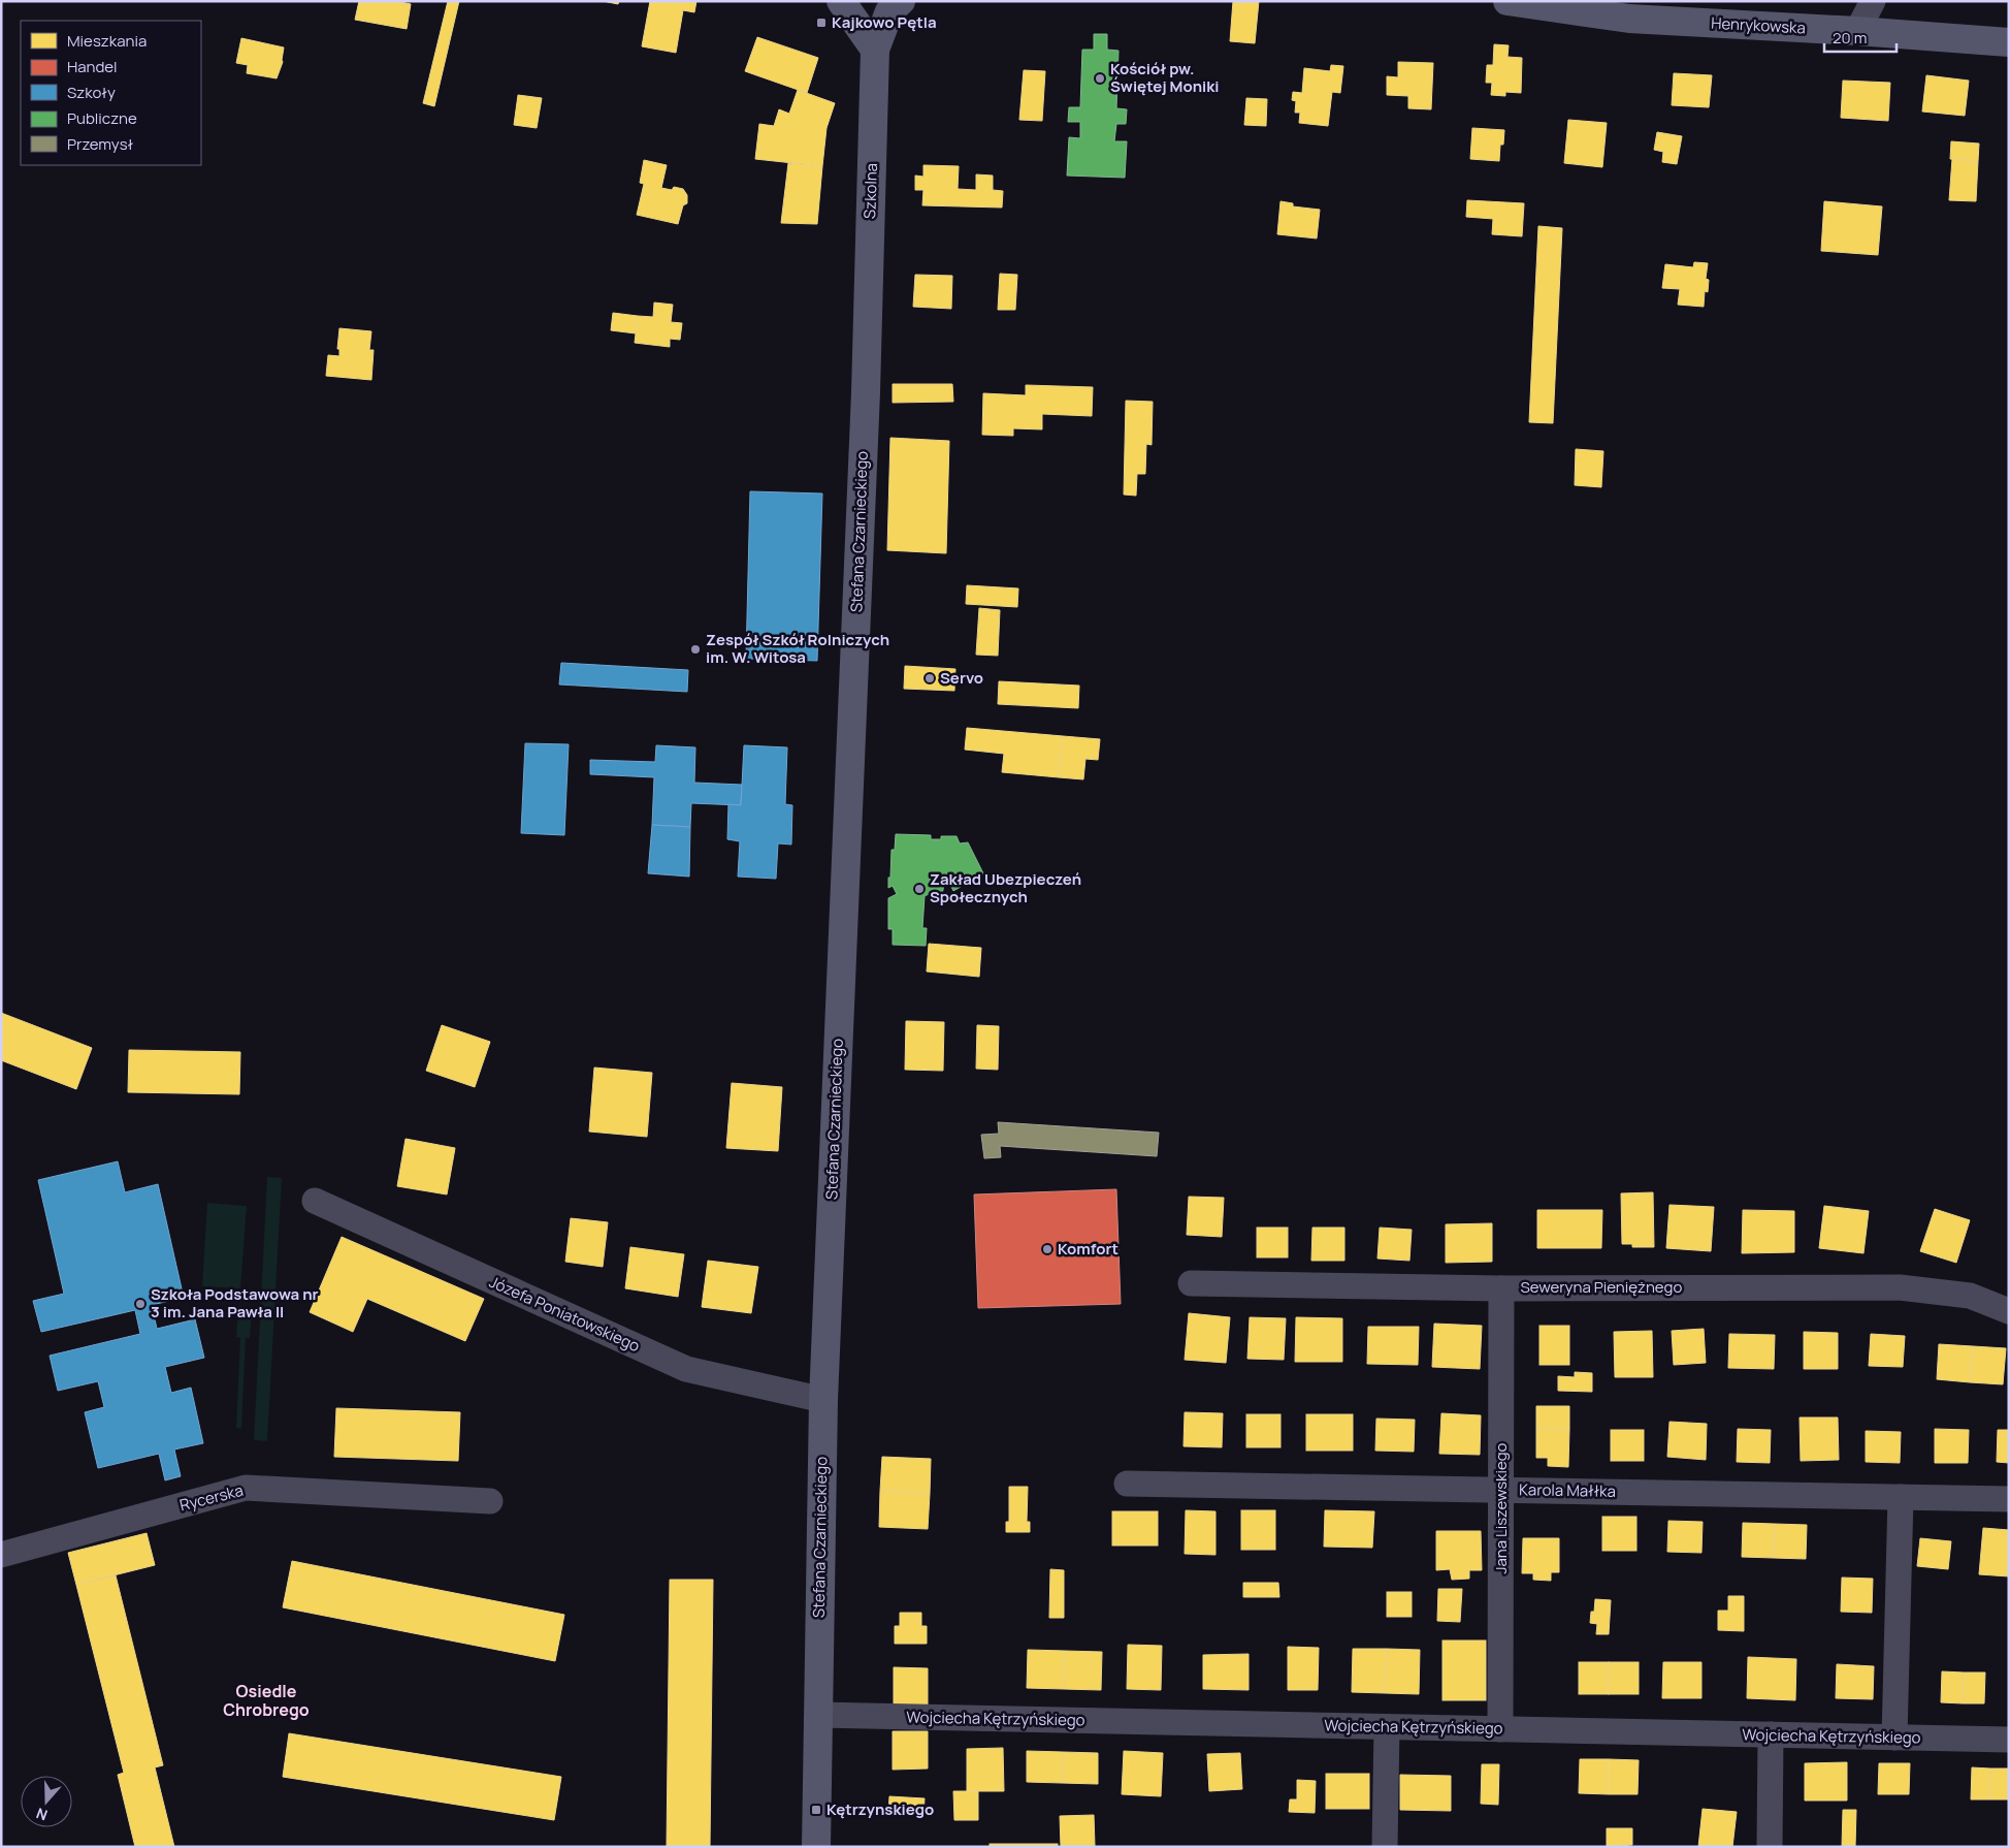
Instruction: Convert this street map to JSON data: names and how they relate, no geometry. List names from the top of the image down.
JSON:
{
  "streets": {
    "street": [
      "Henrykowska",
      "Szkolna",
      "Stefana Czarnieckiego",
      "Seweryna Pieniężnego",
      "Józefa Poniatowskiego",
      "Karola Małłka",
      "Rycerska",
      "Jana Liszewskiego",
      "Wojciecha Kętrzyńskiego"
    ]
  },
  "crossings": [
    ["Szkolna", "Stefana Czarnieckiego"],
    ["Stefana Czarnieckiego", "Józefa Poniatowskiego"],
    ["Stefana Czarnieckiego", "Wojciecha Kętrzyńskiego"],
    ["Seweryna Pieniężnego", "Jana Liszewskiego"],
    ["Karola Małłka", "Jana Liszewskiego"],
    ["Jana Liszewskiego", "Wojciecha Kętrzyńskiego"]
  ],
  "districts": ["Osiedle Chrobrego"],
  "places": {
    "transit": ["Kajkowo Pętla", "Kętrzynskiego"],
    "other": [
      "Kościół pw. Świętej Moniki",
      "Zespół Szkół Rolniczych im. W. Witosa",
      "Servo",
      "Zakład Ubezpieczeń Społecznych",
      "Komfort",
      "Szkoła Podstawowa nr 3 im. Jana Pawła II"
    ]
  },
  "legend": [
    "Mieszkania",
    "Handel",
    "Szkoły",
    "Publiczne",
    "Przemysł"
  ],
  "scale_bar": "20 m",
  "north": "bottom"
}
